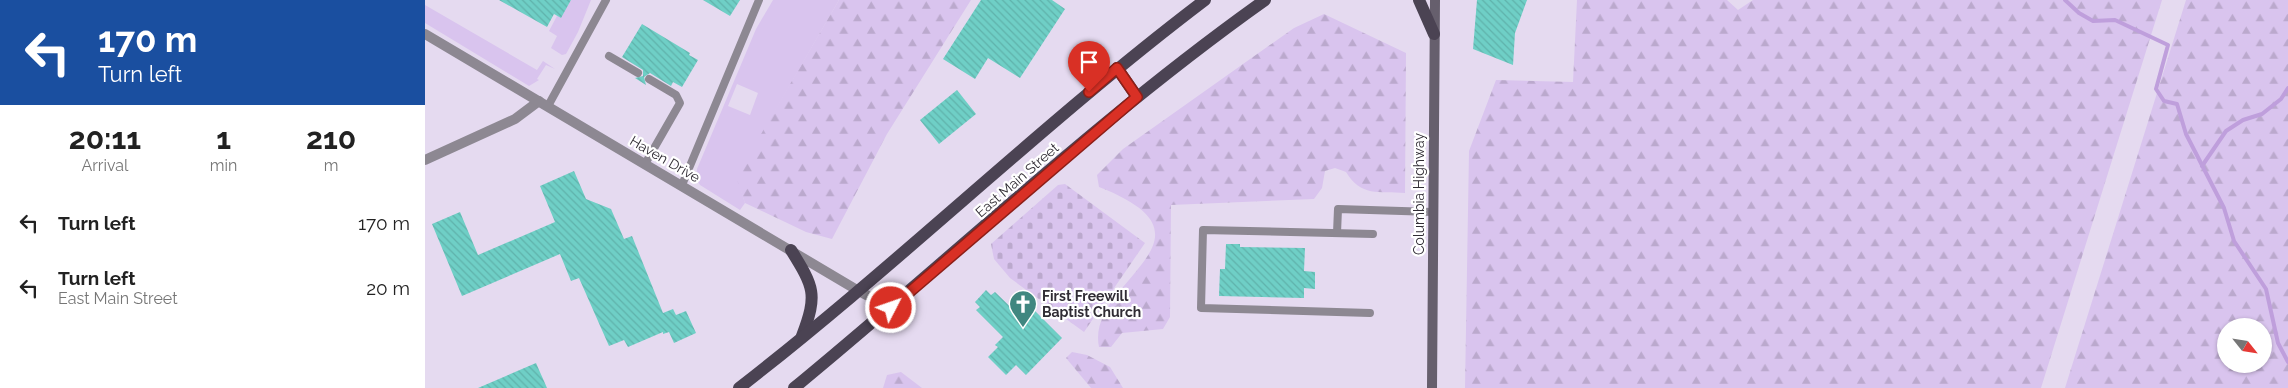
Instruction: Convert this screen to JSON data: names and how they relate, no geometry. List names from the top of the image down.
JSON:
{
  "streets": {
    "main road": ["East Main Street", "Columbia Highway"],
    "street": ["Haven Drive"]
  },
  "crossings": [
    ["Haven Drive", "East Main Street"]
  ],
  "places": {
    "church": ["First Freewill Baptist Church"]
  },
  "north": "bottom right",
  "page": {
    "turn": ["170 m", "Turn left"],
    "eta": [
      "20:11",
      "Arrival",
      "1",
      "min",
      "210",
      "m"
    ],
    "list": [
      {
        "name": "Turn left",
        "value": "170 m"
      },
      {
        "name": "Turn left",
        "note": "East Main Street",
        "value": "20 m"
      }
    ]
  }
}
